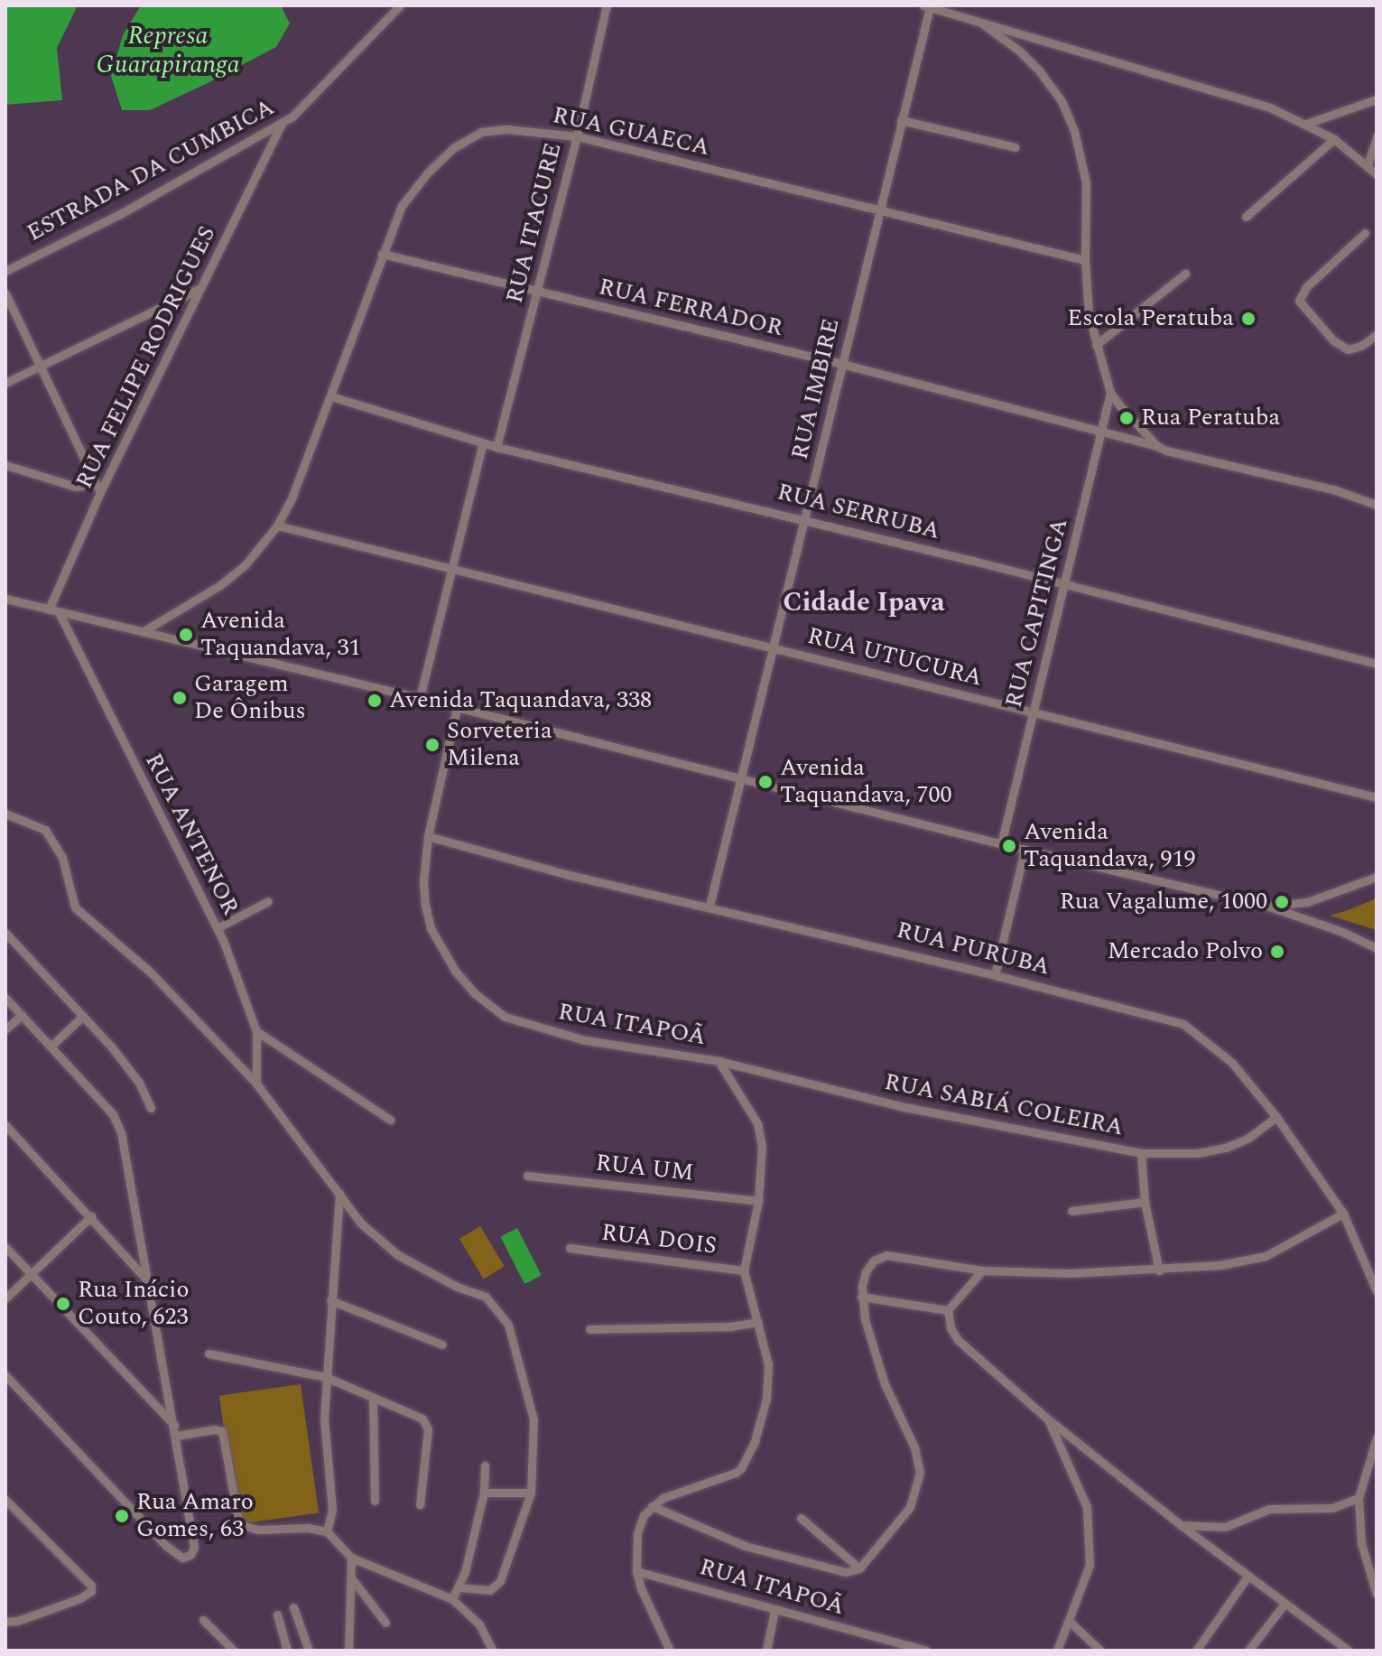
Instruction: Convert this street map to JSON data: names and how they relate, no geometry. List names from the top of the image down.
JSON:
{
  "streets": {
    "street": [
      "RUA GUAECA",
      "ESTRADA DA CUMBICA",
      "RUA ITACURE",
      "RUA FERRADOR",
      "RUA FELIPE RODRIGUES",
      "RUA IMBIRE",
      "RUA SERRUBA",
      "RUA CAPITINGA",
      "RUA UTUCURA",
      "RUA ANTENOR",
      "RUA PURUBA",
      "RUA ITAPOÃ",
      "RUA SABIÁ COLEIRA",
      "RUA UM",
      "RUA DOIS"
    ]
  },
  "crossings": [
    ["RUA GUAECA", "RUA ITACURE"],
    ["RUA GUAECA", "RUA FERRADOR"],
    ["RUA GUAECA", "RUA IMBIRE"],
    ["RUA GUAECA", "RUA SERRUBA"],
    ["RUA GUAECA", "RUA UTUCURA"],
    ["ESTRADA DA CUMBICA", "RUA FELIPE RODRIGUES"],
    ["RUA ITACURE", "RUA FERRADOR"],
    ["RUA ITACURE", "RUA SERRUBA"],
    ["RUA FERRADOR", "RUA IMBIRE"],
    ["RUA FERRADOR", "RUA CAPITINGA"],
    ["RUA IMBIRE", "RUA SERRUBA"],
    ["RUA IMBIRE", "RUA UTUCURA"],
    ["RUA IMBIRE", "RUA PURUBA"],
    ["RUA SERRUBA", "RUA CAPITINGA"],
    ["RUA CAPITINGA", "RUA UTUCURA"],
    ["RUA PURUBA", "RUA ITAPOÃ"],
    ["RUA PURUBA", "RUA SABIÁ COLEIRA"],
    ["RUA ITAPOÃ", "RUA SABIÁ COLEIRA"],
    ["RUA ITAPOÃ", "RUA UM"],
    ["RUA ITAPOÃ", "RUA DOIS"]
  ],
  "districts": ["Cidade Ipava"],
  "water": ["Represa Guarapiranga"],
  "places": [
    "Escola Peratuba",
    "Rua Peratuba",
    "Avenida Taquandava, 31",
    "Garagem De Ônibus",
    "Avenida Taquandava, 338",
    "Sorveteria Milena",
    "Avenida Taquandava, 700",
    "Avenida Taquandava, 919",
    "Rua Vagalume, 1000",
    "Mercado Polvo",
    "Rua Inácio Couto, 623",
    "Rua Amaro Gomes, 63"
  ]
}
